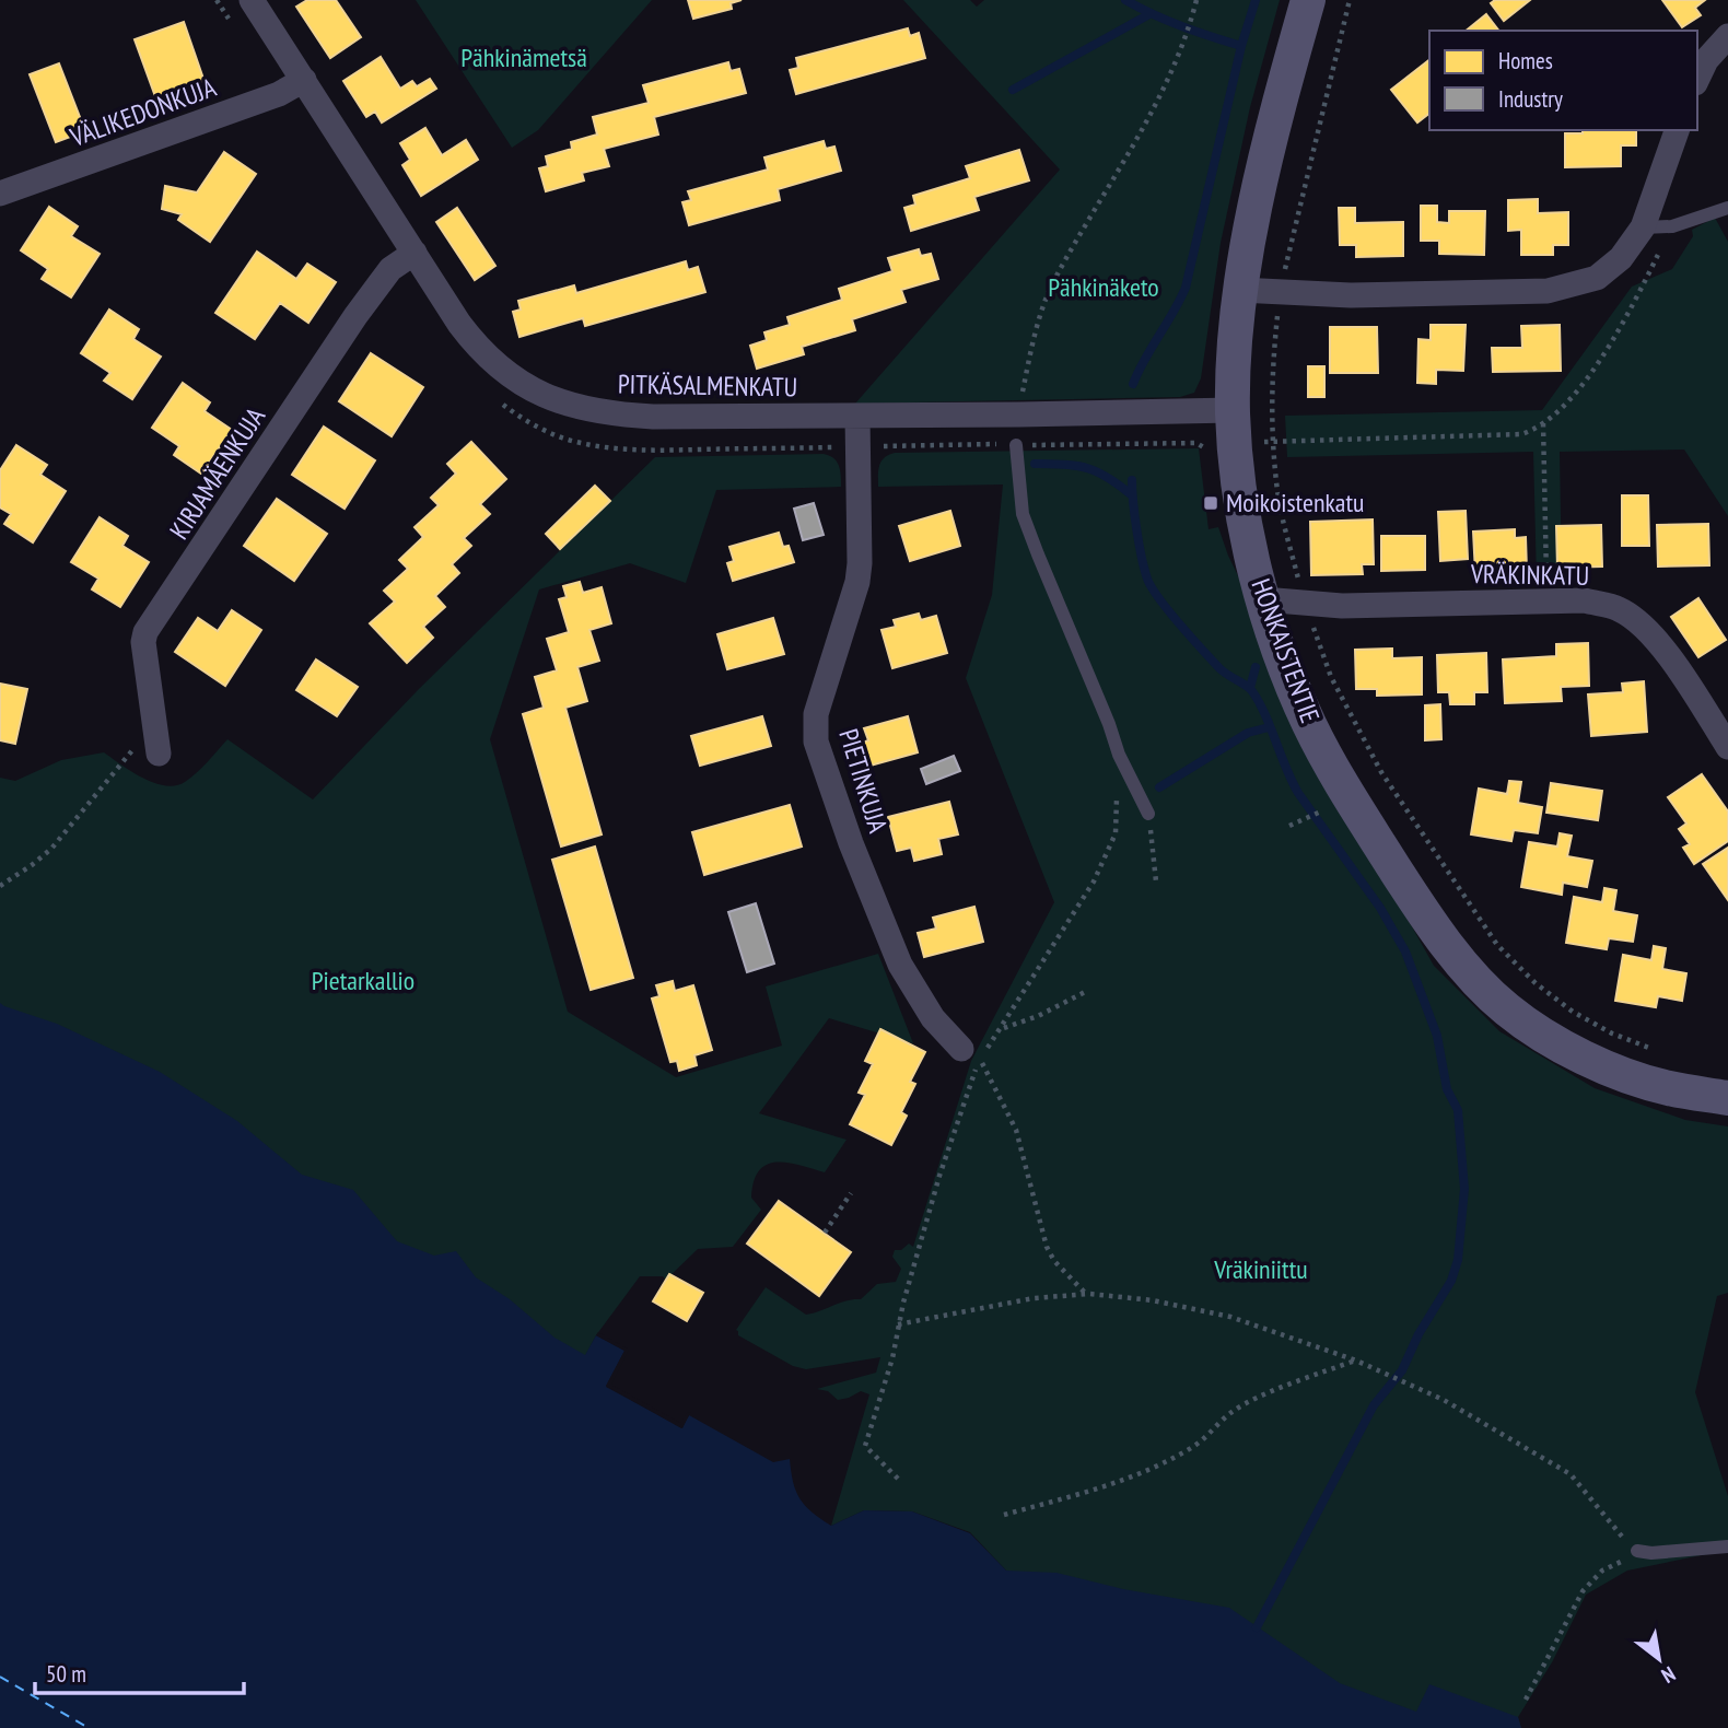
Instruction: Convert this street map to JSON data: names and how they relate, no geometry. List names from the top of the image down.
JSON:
{
  "streets": {
    "street": [
      "VÄLIKEDONKUJA",
      "PITKÄSALMENKATU",
      "KIRJAMÄENKUJA",
      "VRÄKINKATU",
      "HONKAISTENTIE",
      "PIETINKUJA"
    ]
  },
  "crossings": [
    ["VÄLIKEDONKUJA", "PITKÄSALMENKATU"],
    ["PITKÄSALMENKATU", "KIRJAMÄENKUJA"],
    ["PITKÄSALMENKATU", "HONKAISTENTIE"],
    ["PITKÄSALMENKATU", "PIETINKUJA"],
    ["VRÄKINKATU", "HONKAISTENTIE"]
  ],
  "parks": [
    "Pähkinämetsä",
    "Pähkinäketo",
    "Pietarkallio",
    "Vräkiniittu"
  ],
  "places": {
    "transit": ["Moikoistenkatu"]
  },
  "legend": ["Homes", "Industry"],
  "scale_bar": "50 m",
  "north": "bottom right"
}
